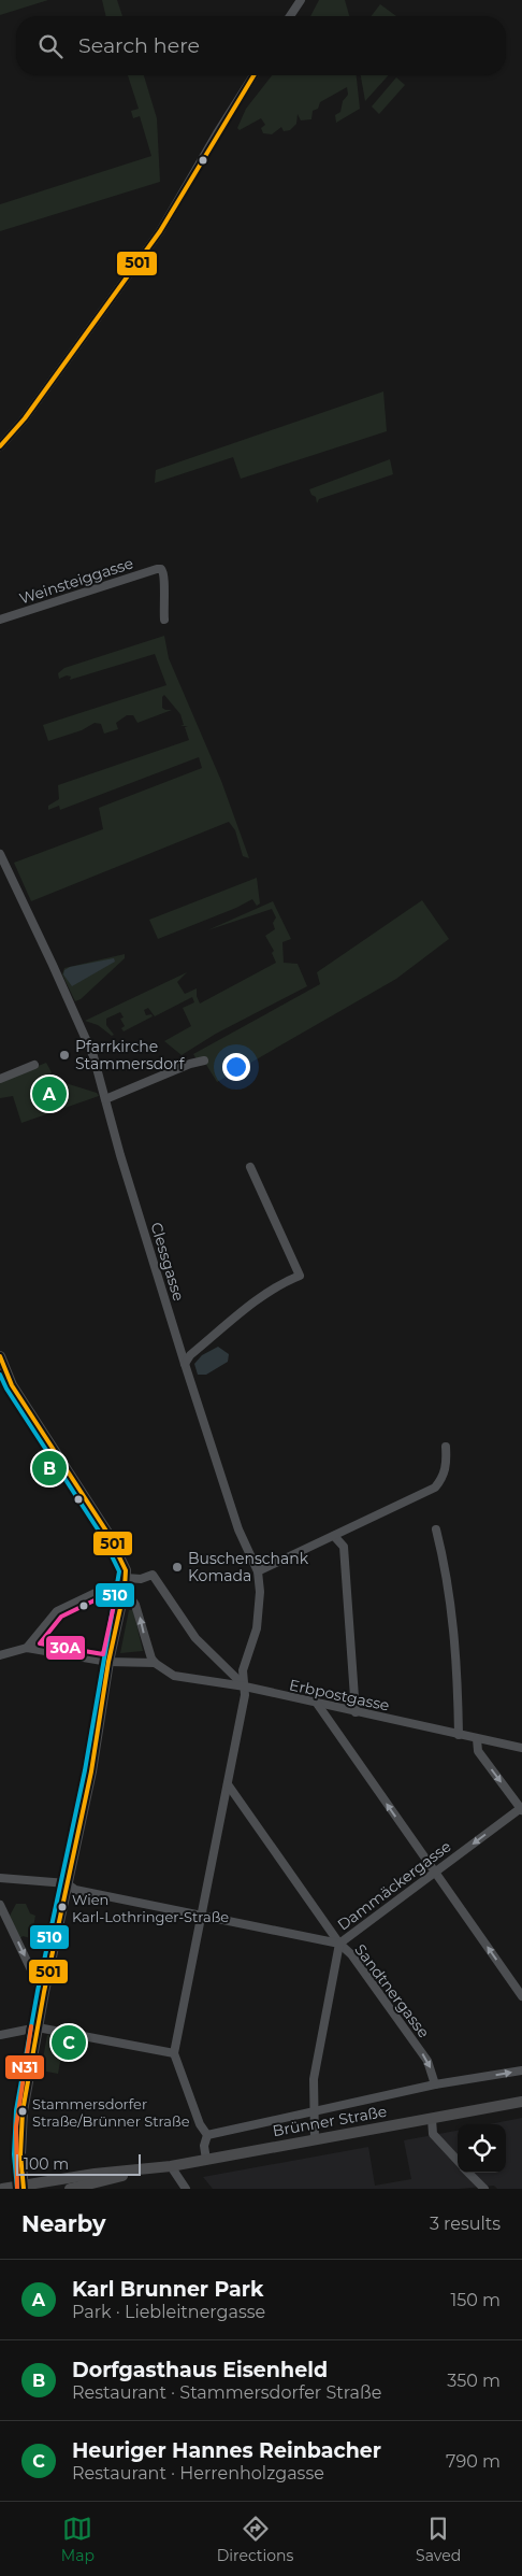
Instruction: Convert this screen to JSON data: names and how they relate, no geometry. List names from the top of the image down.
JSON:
{
  "streets": {
    "main road": ["Brünner Straße"],
    "street": [
      "Weinsteiggasse",
      "Clessgasse",
      "Erbpostgasse",
      "Dammäckergasse",
      "Sandtnergasse"
    ]
  },
  "crossings": [
    ["Clessgasse", "Erbpostgasse"],
    ["Clessgasse", "Sandtnergasse"],
    ["Dammäckergasse", "Sandtnergasse"],
    ["Dammäckergasse", "Brünner Straße"],
    ["Sandtnergasse", "Brünner Straße"]
  ],
  "one_way": ["Sandtnergasse"],
  "places": [
    "Pfarrkirche Stammersdorf",
    "Buschenschank Komada",
    "Wien Karl-Lothringer-Straße",
    "Stammersdorfer Straße/Brünner Straße"
  ],
  "lines": [
    "transit line 501",
    "transit line 510",
    "transit line 30A",
    "transit line N31"
  ],
  "scale_bar": "100 m",
  "page": {
    "search": "Search here",
    "pins": ["A", "B", "C"],
    "scale": "100 m",
    "heading": ["Nearby", "3 results"],
    "list": [
      {
        "mark": "A",
        "name": "Karl Brunner Park",
        "note": "Park · Liebleitnergasse",
        "value": "150 m"
      },
      {
        "mark": "B",
        "name": "Dorfgasthaus Eisenheld",
        "note": "Restaurant · Stammersdorfer Straße",
        "value": "350 m"
      },
      {
        "mark": "C",
        "name": "Heuriger Hannes Reinbacher",
        "note": "Restaurant · Herrenholzgasse",
        "value": "790 m"
      }
    ],
    "nav": ["Map", "Directions", "Saved"]
  }
}
